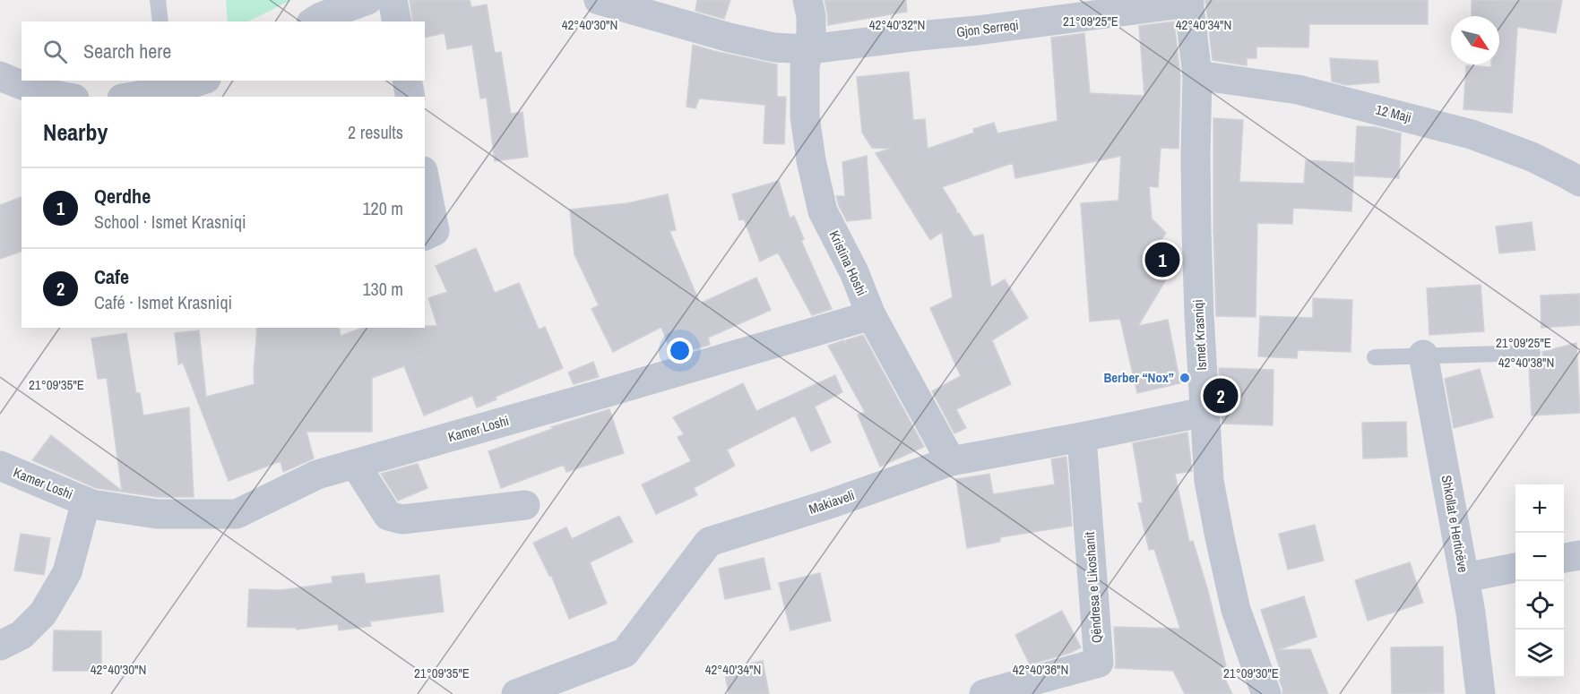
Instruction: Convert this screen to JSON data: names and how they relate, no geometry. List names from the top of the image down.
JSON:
{
  "streets": {
    "street": [
      "Gjon Serreqi",
      "12 Maji",
      "Kristina Hoshi",
      "Ismet Krasniqi",
      "Kamer Loshi",
      "Makiaveli",
      "Shkollat e Herticëve",
      "Qëndresa e Likoshanit"
    ]
  },
  "crossings": [
    ["Gjon Serreqi", "Kristina Hoshi"],
    ["Gjon Serreqi", "Ismet Krasniqi"],
    ["12 Maji", "Ismet Krasniqi"],
    ["Kristina Hoshi", "Kamer Loshi"],
    ["Kristina Hoshi", "Makiaveli"],
    ["Ismet Krasniqi", "Makiaveli"],
    ["Makiaveli", "Qëndresa e Likoshanit"]
  ],
  "places": ["Berber “Nox”"],
  "north": "bottom right",
  "page": {
    "search": "Search here",
    "heading": ["Nearby", "2 results"],
    "list": [
      {
        "mark": "1",
        "name": "Qerdhe",
        "note": "School · Ismet Krasniqi",
        "value": "120 m"
      },
      {
        "mark": "2",
        "name": "Cafe",
        "note": "Café · Ismet Krasniqi",
        "value": "130 m"
      }
    ],
    "pins": ["1", "2"],
    "map_buttons": ["+", "−"]
  },
  "coordinates": [
    "21°09'25\"E",
    "42°40'30\"N",
    "42°40'32\"N",
    "42°40'34\"N",
    "42°40'38\"N",
    "21°09'35\"E",
    "42°40'36\"N",
    "21°09'30\"E"
  ]
}
